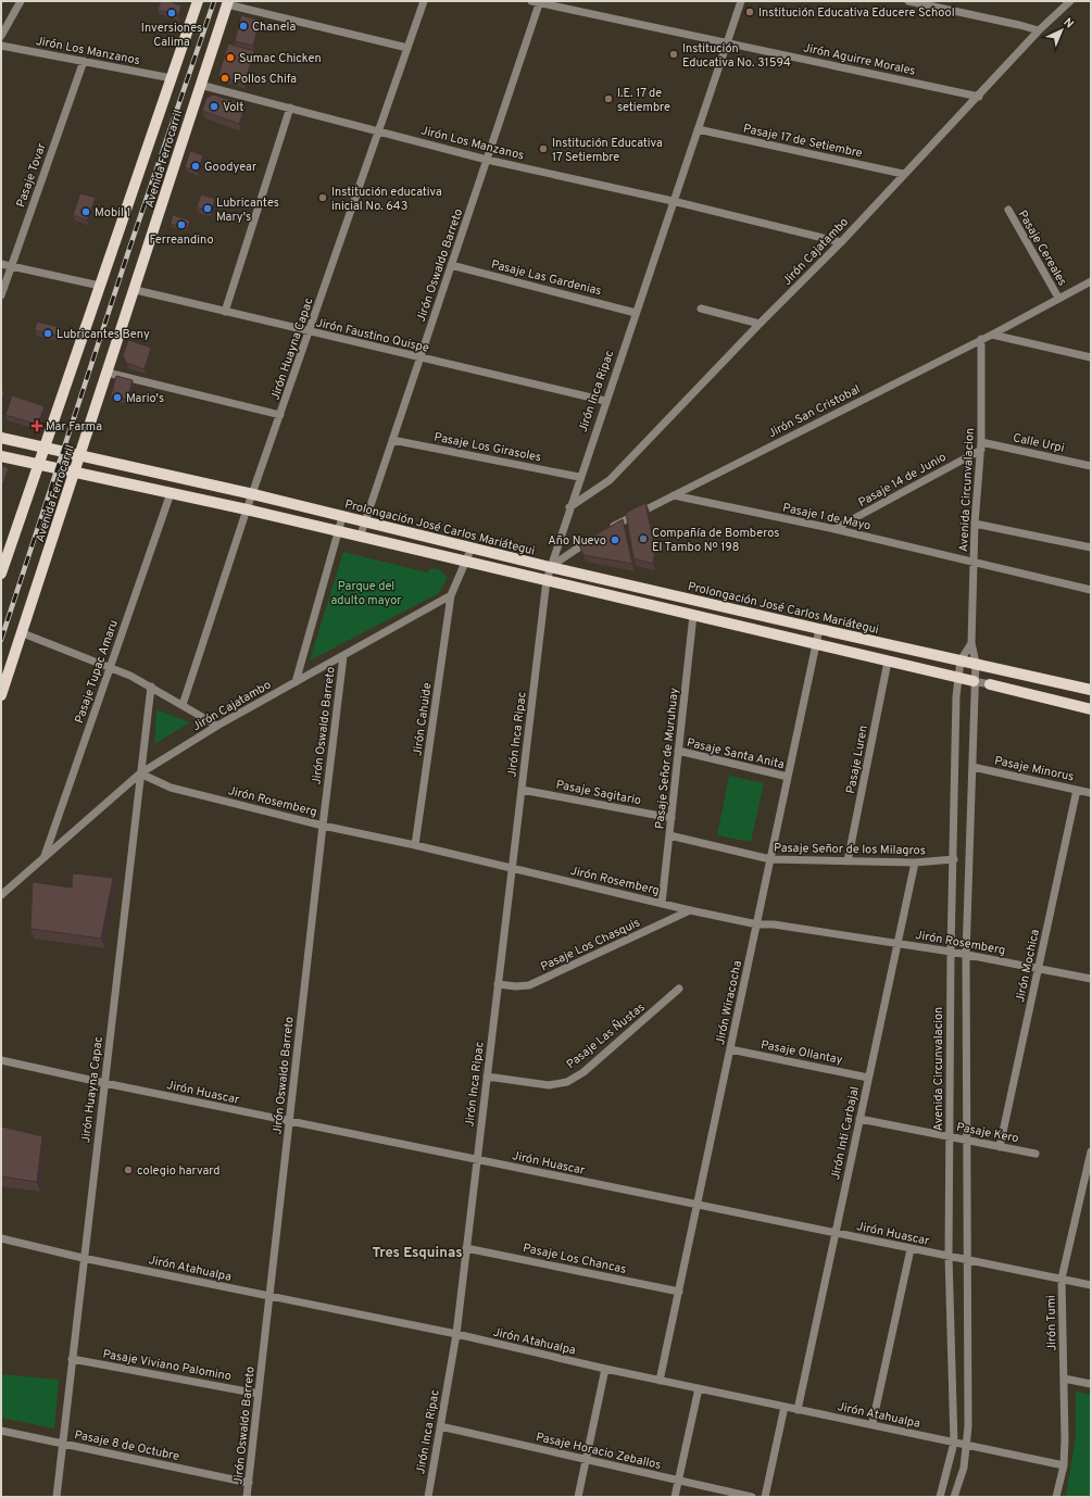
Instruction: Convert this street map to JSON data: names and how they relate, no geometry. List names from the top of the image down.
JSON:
{
  "streets": {
    "main road": ["Avenida Ferrocarril", "Prolongación José Carlos Mariátegui"],
    "street": [
      "Jirón Los Manzanos",
      "Jirón Aguirre Morales",
      "Pasaje 17 de Setiembre",
      "Pasaje Tovar",
      "Pasaje Cereales",
      "Jirón Cajatambo",
      "Jirón Oswaldo Barreto",
      "Pasaje Las Gardenias",
      "Jirón Faustino Quispe",
      "Jirón Huayna Capac",
      "Jirón Inca Ripac",
      "Jirón San Cristobal",
      "Calle Urpi",
      "Pasaje Los Girasoles",
      "Pasaje 14 de Junio",
      "Avenida Circunvalacion",
      "Pasaje 1 de Mayo",
      "Pasaje Tupac Amaru",
      "Jirón Cahuide",
      "Pasaje Santa Anita",
      "Pasaje Señor de Muruhuay",
      "Pasaje Luren",
      "Pasaje Minorus",
      "Pasaje Sagitario",
      "Jirón Rosemberg",
      "Pasaje Señor de los Milagros",
      "Pasaje Los Chasquis",
      "Jirón Mochica",
      "Jirón Wiracocha",
      "Pasaje Las Ñustas",
      "Pasaje Ollantay",
      "Jirón Huascar",
      "Pasaje Kero",
      "Jirón Inti Carbajal",
      "Pasaje Los Chancas",
      "Jirón Atahualpa",
      "Jirón Tumi",
      "Pasaje Viviano Palomino",
      "Pasaje 8 de Octubre",
      "Pasaje Horacio Zeballos"
    ]
  },
  "crossings": [
    ["Jirón Los Manzanos", "Avenida Ferrocarril"],
    ["Jirón Los Manzanos", "Pasaje Tovar"],
    ["Jirón Los Manzanos", "Jirón Cajatambo"],
    ["Jirón Los Manzanos", "Jirón Oswaldo Barreto"],
    ["Jirón Los Manzanos", "Jirón Huayna Capac"],
    ["Jirón Los Manzanos", "Jirón Inca Ripac"],
    ["Jirón Aguirre Morales", "Jirón Cajatambo"],
    ["Jirón Aguirre Morales", "Jirón Oswaldo Barreto"],
    ["Jirón Aguirre Morales", "Jirón Inca Ripac"],
    ["Pasaje 17 de Setiembre", "Jirón Cajatambo"],
    ["Pasaje 17 de Setiembre", "Jirón Inca Ripac"],
    ["Avenida Ferrocarril", "Jirón Faustino Quispe"],
    ["Avenida Ferrocarril", "Prolongación José Carlos Mariátegui"],
    ["Pasaje Cereales", "Jirón San Cristobal"],
    ["Jirón Cajatambo", "Jirón Oswaldo Barreto"],
    ["Jirón Cajatambo", "Jirón Huayna Capac"],
    ["Jirón Cajatambo", "Jirón Inca Ripac"],
    ["Jirón Cajatambo", "Pasaje Tupac Amaru"],
    ["Jirón Cajatambo", "Jirón Cahuide"],
    ["Jirón Cajatambo", "Jirón Rosemberg"],
    ["Jirón Oswaldo Barreto", "Pasaje Las Gardenias"],
    ["Jirón Oswaldo Barreto", "Jirón Faustino Quispe"],
    ["Jirón Oswaldo Barreto", "Pasaje Los Girasoles"],
    ["Jirón Oswaldo Barreto", "Prolongación José Carlos Mariátegui"],
    ["Jirón Oswaldo Barreto", "Jirón Rosemberg"],
    ["Jirón Oswaldo Barreto", "Jirón Huascar"],
    ["Jirón Oswaldo Barreto", "Jirón Atahualpa"],
    ["Jirón Oswaldo Barreto", "Pasaje Viviano Palomino"],
    ["Jirón Oswaldo Barreto", "Pasaje 8 de Octubre"],
    ["Pasaje Las Gardenias", "Jirón Inca Ripac"],
    ["Jirón Faustino Quispe", "Jirón Huayna Capac"],
    ["Jirón Faustino Quispe", "Jirón Inca Ripac"],
    ["Jirón Huayna Capac", "Prolongación José Carlos Mariátegui"],
    ["Jirón Huayna Capac", "Jirón Rosemberg"],
    ["Jirón Huayna Capac", "Jirón Huascar"],
    ["Jirón Huayna Capac", "Jirón Atahualpa"],
    ["Jirón Huayna Capac", "Pasaje Viviano Palomino"],
    ["Jirón Huayna Capac", "Pasaje 8 de Octubre"],
    ["Jirón Inca Ripac", "Pasaje Los Girasoles"],
    ["Jirón Inca Ripac", "Prolongación José Carlos Mariátegui"],
    ["Jirón Inca Ripac", "Pasaje Sagitario"],
    ["Jirón Inca Ripac", "Jirón Rosemberg"],
    ["Jirón Inca Ripac", "Pasaje Los Chasquis"],
    ["Jirón Inca Ripac", "Pasaje Las Ñustas"],
    ["Jirón Inca Ripac", "Jirón Huascar"],
    ["Jirón Inca Ripac", "Pasaje Los Chancas"],
    ["Jirón Inca Ripac", "Jirón Atahualpa"],
    ["Jirón Inca Ripac", "Pasaje Horacio Zeballos"],
    ["Jirón San Cristobal", "Avenida Circunvalacion"],
    ["Jirón San Cristobal", "Pasaje 1 de Mayo"],
    ["Calle Urpi", "Pasaje 14 de Junio"],
    ["Calle Urpi", "Avenida Circunvalacion"],
    ["Pasaje 14 de Junio", "Avenida Circunvalacion"],
    ["Pasaje 14 de Junio", "Pasaje 1 de Mayo"],
    ["Avenida Circunvalacion", "Pasaje 1 de Mayo"],
    ["Avenida Circunvalacion", "Prolongación José Carlos Mariátegui"],
    ["Avenida Circunvalacion", "Pasaje Minorus"],
    ["Avenida Circunvalacion", "Jirón Rosemberg"],
    ["Avenida Circunvalacion", "Pasaje Señor de los Milagros"],
    ["Avenida Circunvalacion", "Jirón Huascar"],
    ["Avenida Circunvalacion", "Pasaje Kero"],
    ["Avenida Circunvalacion", "Jirón Atahualpa"],
    ["Prolongación José Carlos Mariátegui", "Jirón Wiracocha"],
    ["Jirón Cahuide", "Jirón Rosemberg"],
    ["Pasaje Santa Anita", "Pasaje Señor de Muruhuay"],
    ["Pasaje Santa Anita", "Jirón Wiracocha"],
    ["Pasaje Señor de Muruhuay", "Pasaje Sagitario"],
    ["Pasaje Señor de Muruhuay", "Jirón Rosemberg"],
    ["Pasaje Señor de Muruhuay", "Pasaje Señor de los Milagros"],
    ["Pasaje Luren", "Pasaje Señor de los Milagros"],
    ["Pasaje Minorus", "Jirón Mochica"],
    ["Jirón Rosemberg", "Pasaje Los Chasquis"],
    ["Jirón Rosemberg", "Jirón Mochica"],
    ["Jirón Rosemberg", "Jirón Wiracocha"],
    ["Jirón Rosemberg", "Jirón Inti Carbajal"],
    ["Pasaje Señor de los Milagros", "Jirón Wiracocha"],
    ["Pasaje Señor de los Milagros", "Jirón Inti Carbajal"],
    ["Jirón Mochica", "Pasaje Kero"],
    ["Jirón Wiracocha", "Pasaje Ollantay"],
    ["Jirón Wiracocha", "Jirón Huascar"],
    ["Jirón Wiracocha", "Pasaje Los Chancas"],
    ["Jirón Wiracocha", "Jirón Atahualpa"],
    ["Pasaje Ollantay", "Jirón Inti Carbajal"],
    ["Jirón Huascar", "Jirón Inti Carbajal"],
    ["Jirón Huascar", "Jirón Tumi"],
    ["Pasaje Kero", "Jirón Inti Carbajal"],
    ["Jirón Inti Carbajal", "Jirón Atahualpa"],
    ["Jirón Atahualpa", "Jirón Tumi"]
  ],
  "districts": ["Tres Esquinas"],
  "parks": ["Parque del adulto mayor"],
  "places": {
    "other": [
      "Institución Educativa Educere School",
      "Inversiones Calima",
      "Chanela",
      "Institución Educativa No. 31594",
      "Sumac Chicken",
      "Pollos Chifa",
      "I.E. 17 de setiembre",
      "Volt",
      "Institución Educativa 17 Setiembre",
      "Goodyear",
      "Institución educativa inicial No. 643",
      "Lubricantes Mary's",
      "Mobil 1",
      "Ferreandino",
      "Lubricantes Beny",
      "Mario's",
      "Compañía de Bomberos El Tambo Nº 198",
      "Año Nuevo",
      "colegio harvard"
    ],
    "health": ["Mar Farma"]
  },
  "north": "top right"
}
